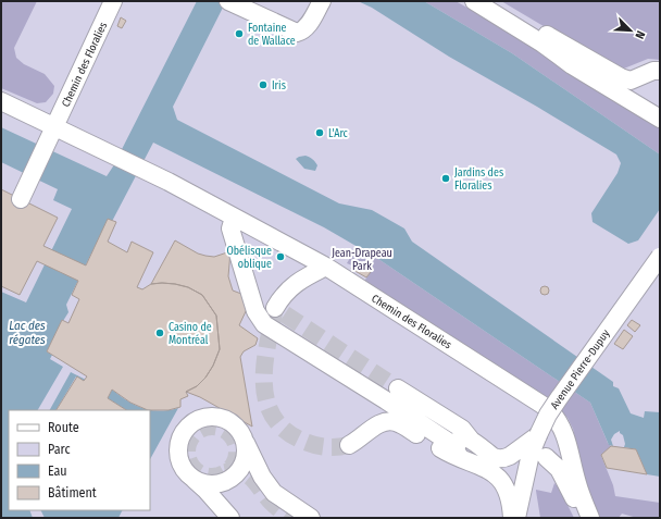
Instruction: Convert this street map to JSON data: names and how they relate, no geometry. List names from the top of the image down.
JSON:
{
  "streets": {
    "street": ["Chemin des Floralies", "Avenue Pierre-Dupuy"]
  },
  "water": ["Lac des régates"],
  "parks": ["Jean-Drapeau Park"],
  "places": [
    "Fontaine de Wallace",
    "Iris",
    "L'Arc",
    "Jardins des Floralies",
    "Obélisque oblique",
    "Casino de Montréal"
  ],
  "legend": [
    "Route",
    "Parc",
    "Eau",
    "Bâtiment"
  ],
  "north": "bottom right"
}
